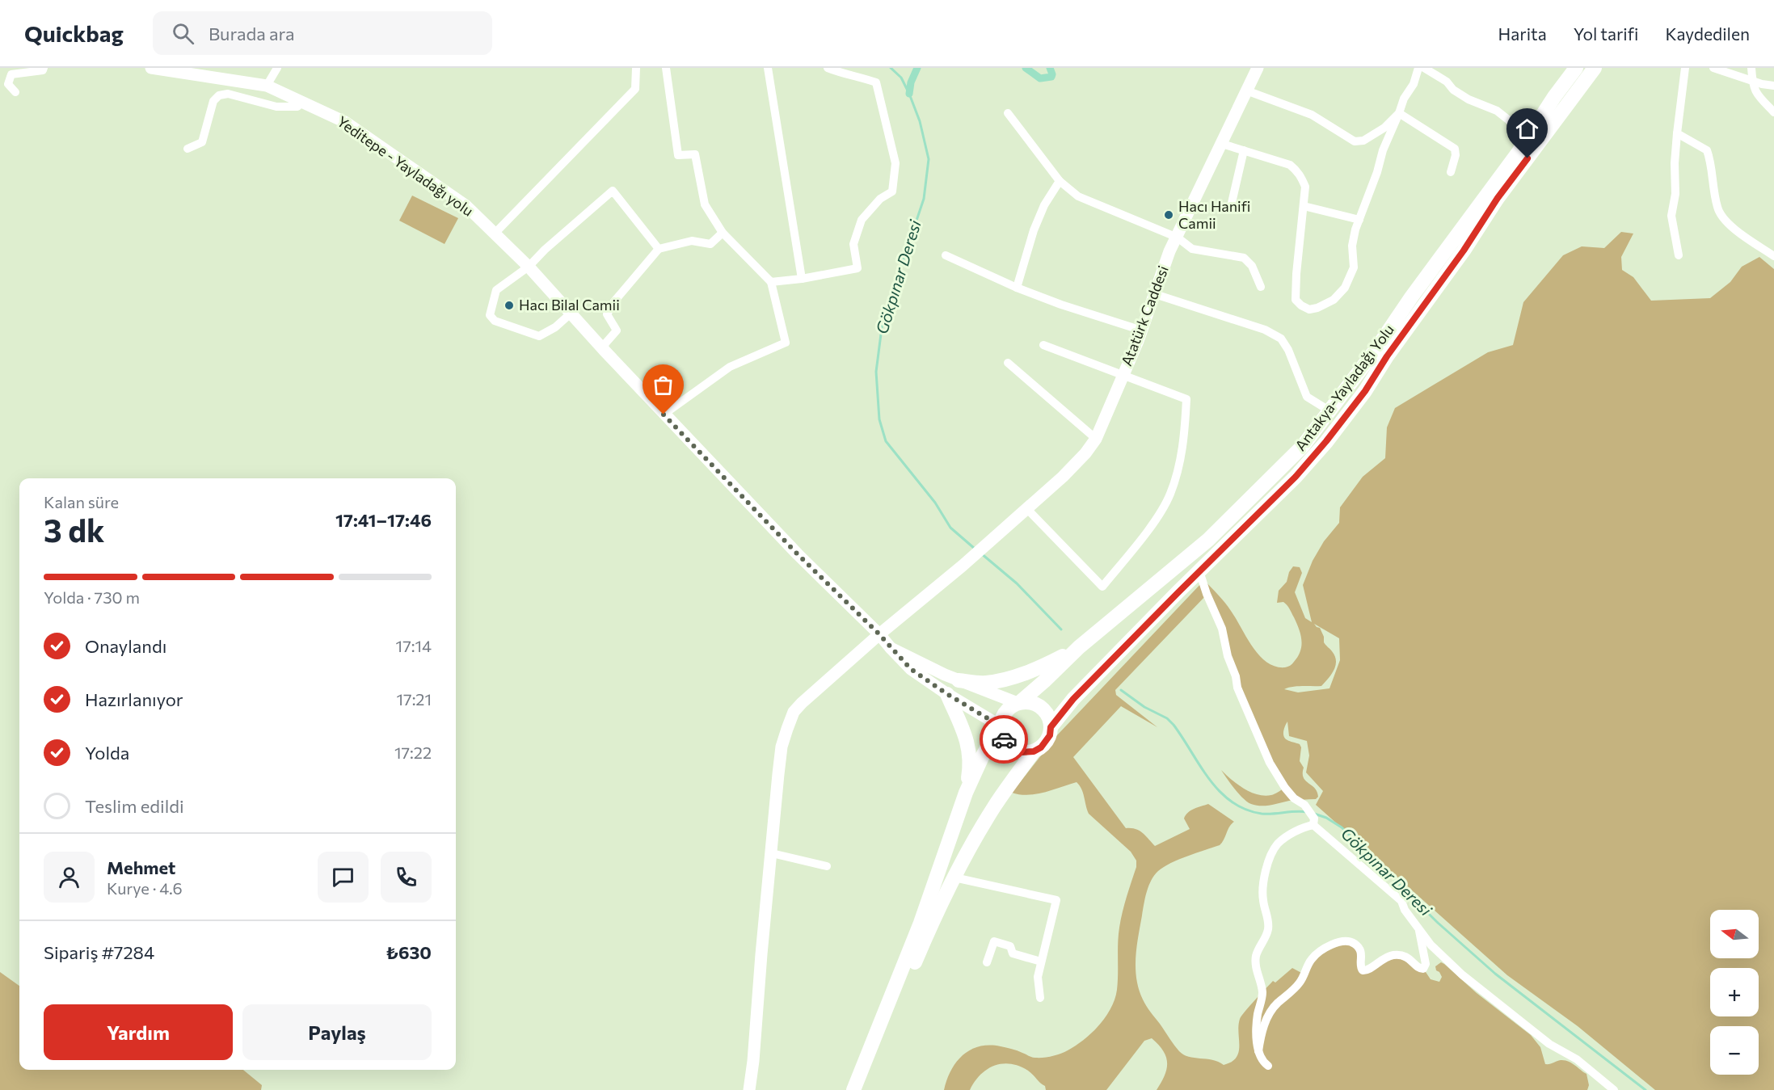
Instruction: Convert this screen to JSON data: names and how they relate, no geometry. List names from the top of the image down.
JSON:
{
  "streets": {
    "highway": ["Antakya-Yayladağı Yolu"],
    "main road": ["Yeditepe - Yayladağı yolu", "Atatürk Caddesi"]
  },
  "crossings": [
    ["Yeditepe - Yayladağı yolu", "Atatürk Caddesi"],
    ["Yeditepe - Yayladağı yolu", "Antakya-Yayladağı Yolu"]
  ],
  "water": ["Gökpınar Deresi"],
  "places": ["Hacı Hanifi Camii", "Hacı Bilal Camii"],
  "north": "left",
  "page": {
    "header": "Quickbag",
    "search": "Burada ara",
    "nav": ["Harita", "Yol tarifi", "Kaydedilen"],
    "heading": ["3 dk", "Kalan süre", "17:41–17:46"],
    "panel": [
      "Mehmet",
      "Kurye · 4.6",
      "Sipariş #7284",
      "₺630"
    ],
    "bar": "Yolda · 730 m",
    "list": [
      ["Onaylandı", "17:14"],
      ["Hazırlanıyor", "17:21"],
      ["Yolda", "17:22"],
      "Teslim edildi"
    ],
    "map_buttons": ["+", "−"],
    "buttons": ["Yardım", "Paylaş"]
  }
}
